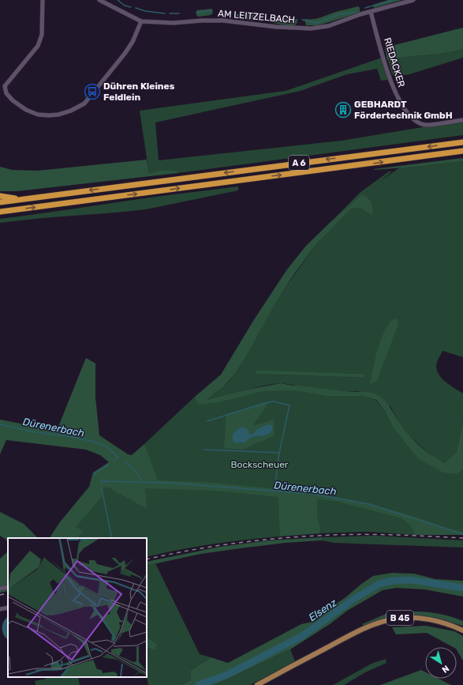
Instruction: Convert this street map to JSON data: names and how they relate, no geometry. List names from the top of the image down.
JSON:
{
  "streets": {
    "highway": ["A 6"],
    "main road": ["B 45"],
    "street": ["AM LEITZELBACH", "RIEDACKER"]
  },
  "crossings": [
    ["AM LEITZELBACH", "RIEDACKER"]
  ],
  "water": ["Dürenerbach", "Elsenz"],
  "parks": ["Bockscheuer"],
  "places": {
    "bus stop": ["Dühren Kleines Feldlein"],
    "building": ["GEBHARDT Fördertechnik GmbH"]
  },
  "north": "bottom right"
}
